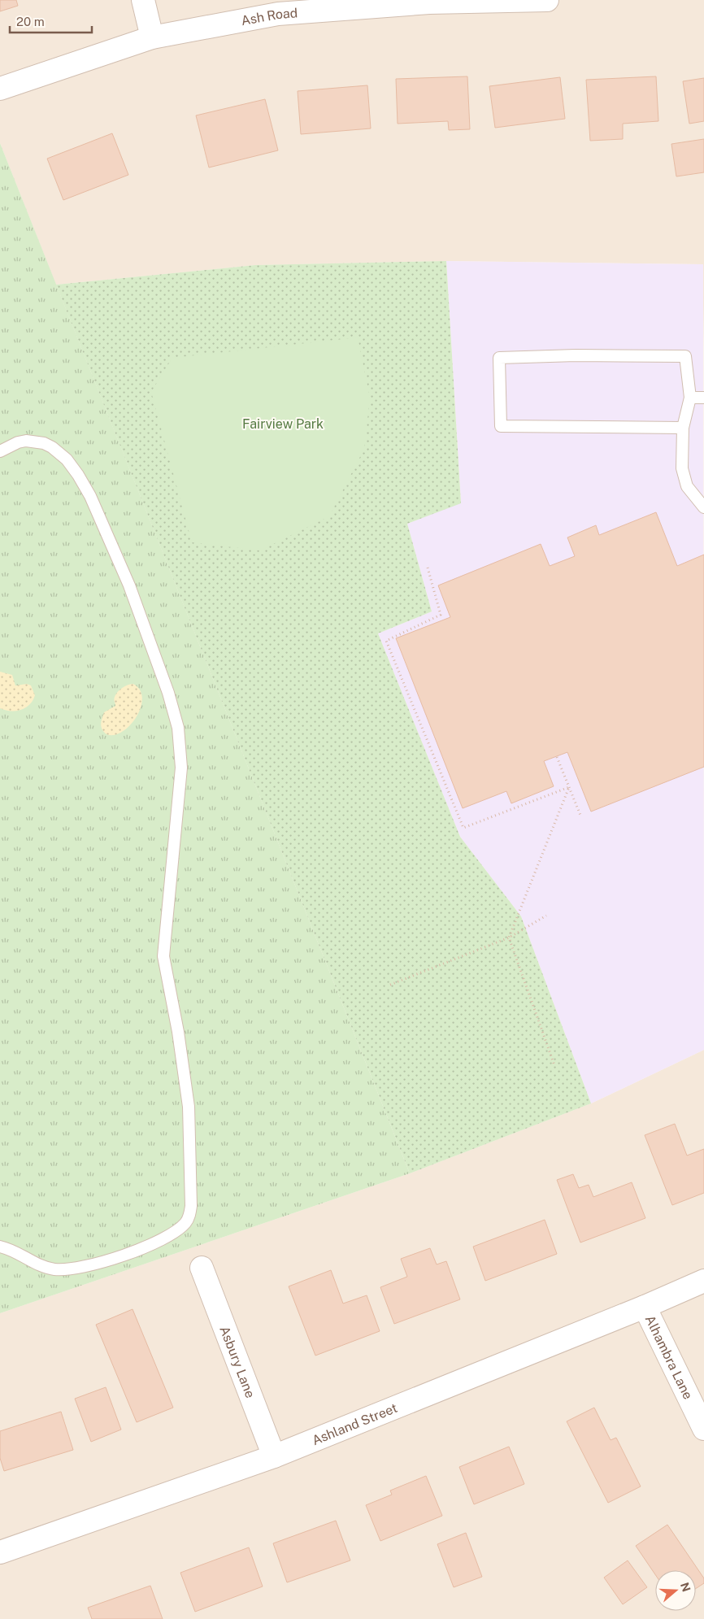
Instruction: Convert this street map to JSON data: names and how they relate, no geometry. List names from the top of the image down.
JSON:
{
  "streets": {
    "street": [
      "Ash Road",
      "Alhambra Lane",
      "Asbury Lane",
      "Ashland Street"
    ]
  },
  "crossings": [
    ["Alhambra Lane", "Ashland Street"],
    ["Asbury Lane", "Ashland Street"]
  ],
  "parks": ["Fairview Park"],
  "scale_bar": "20 m",
  "north": "right"
}
